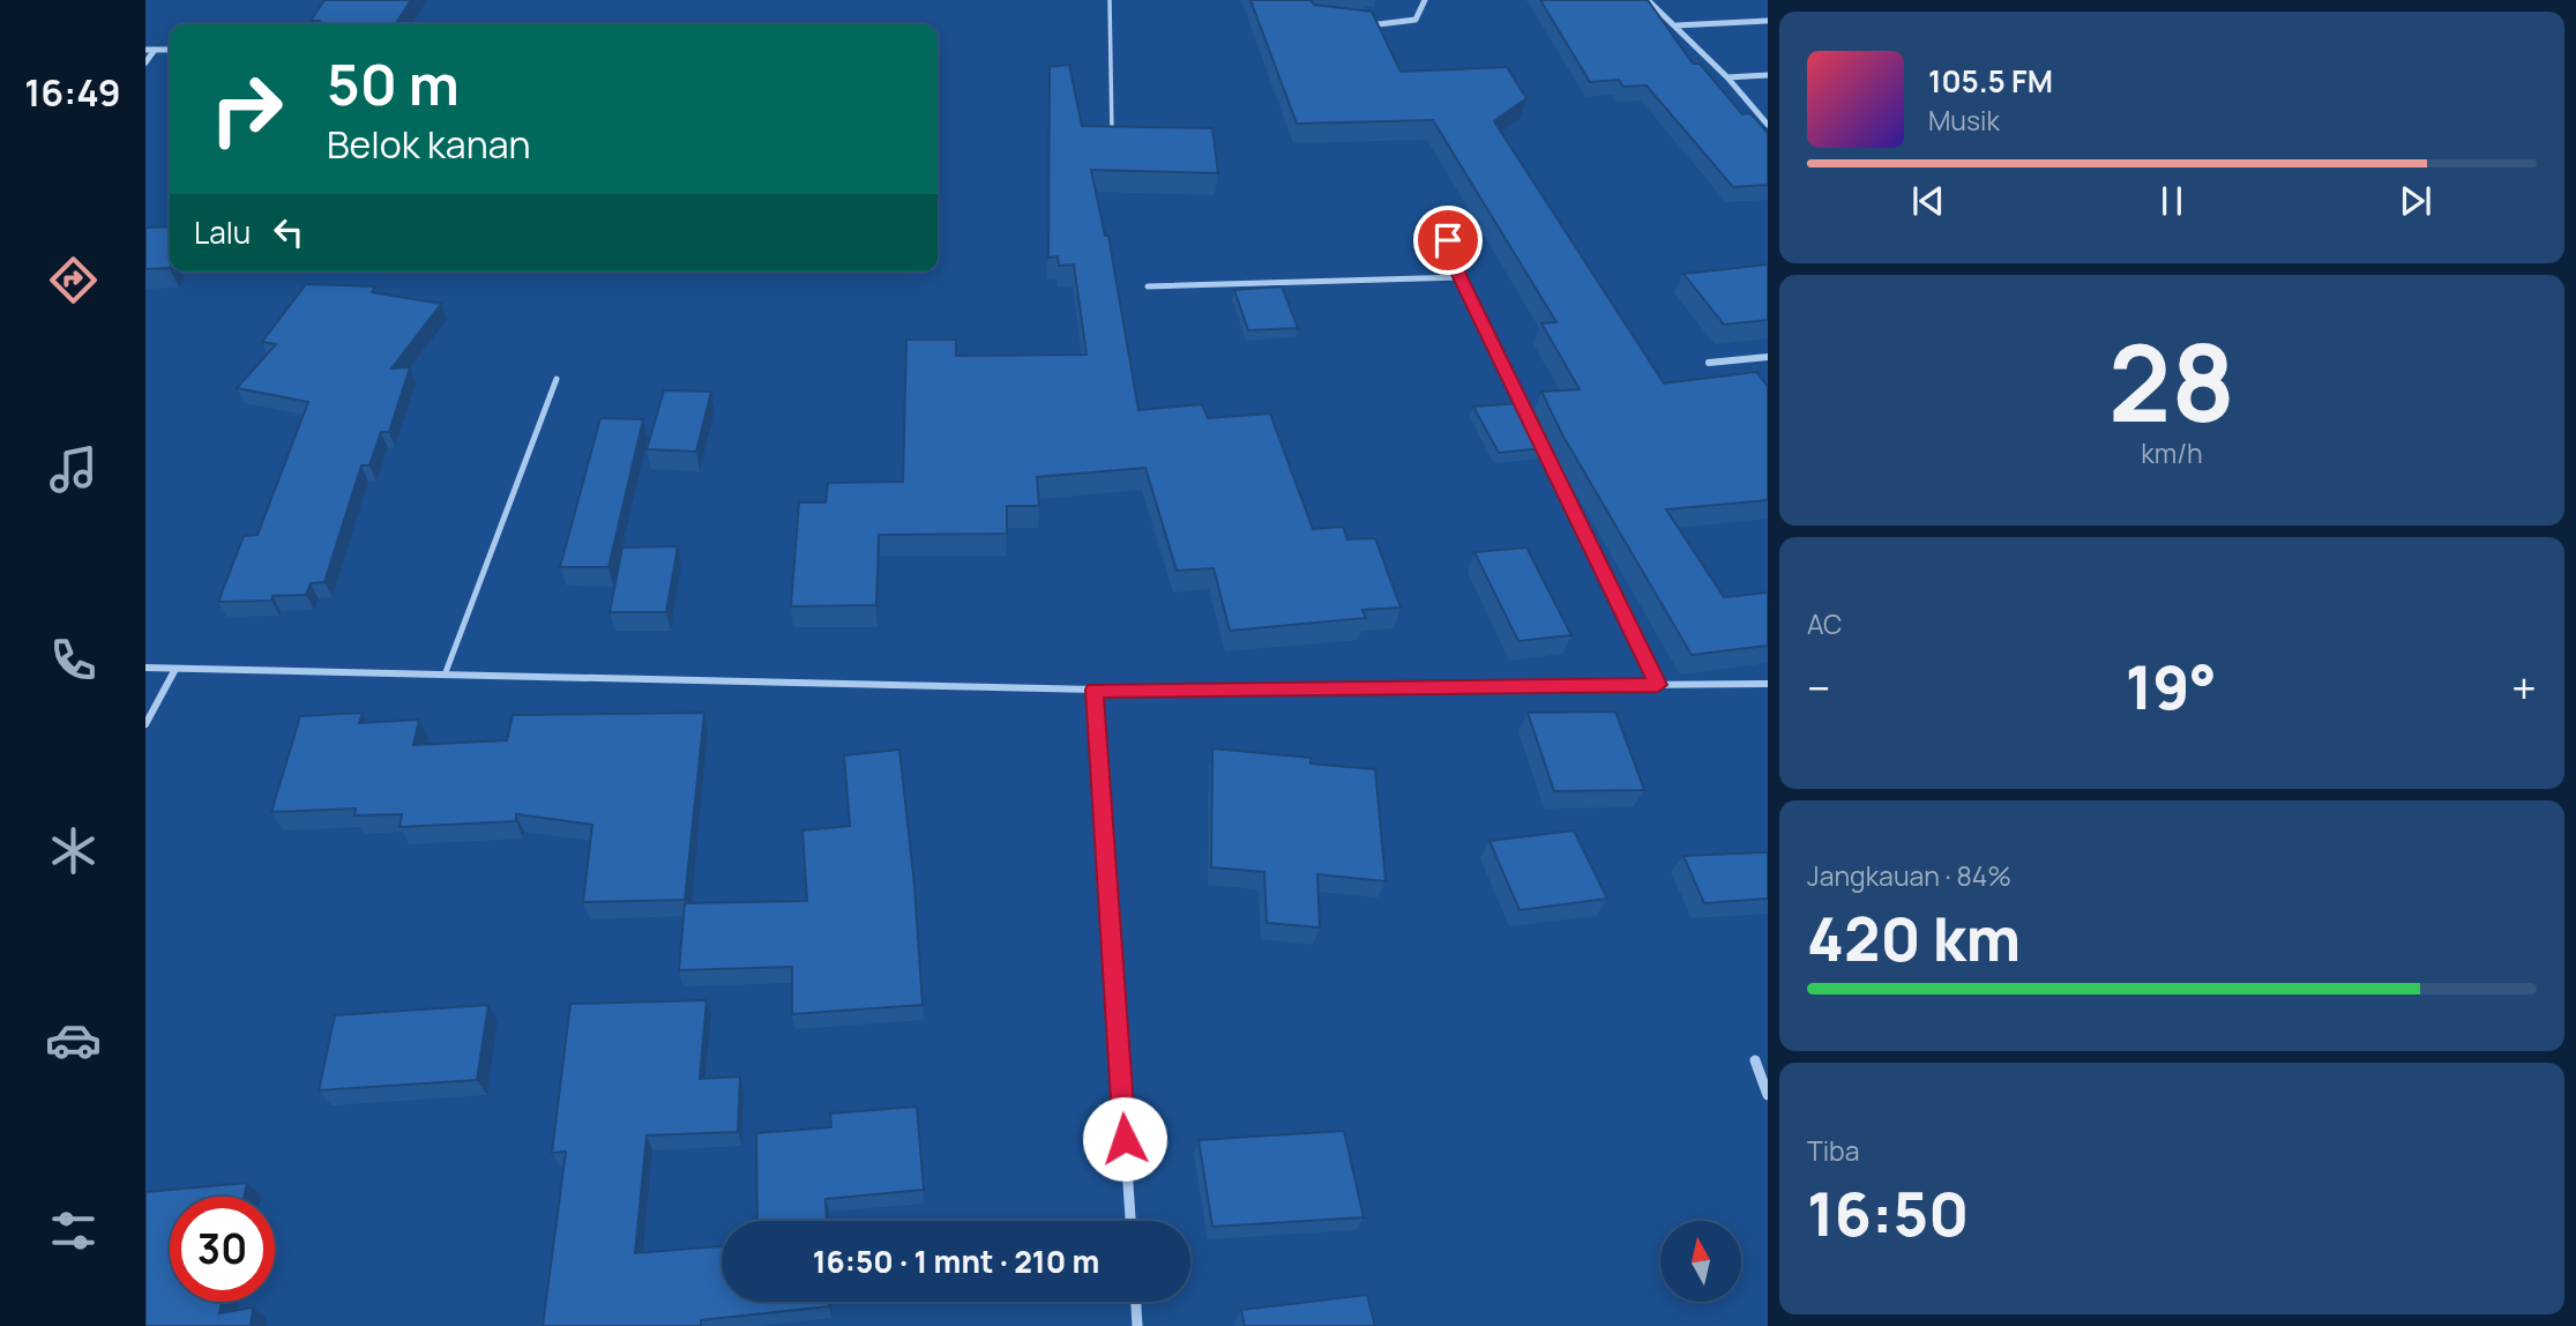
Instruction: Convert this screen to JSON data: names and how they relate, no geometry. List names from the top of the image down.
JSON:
{
  "north": "top",
  "page": {
    "tabs": "16:49",
    "turn": ["50 m", "Belok kanan"],
    "song": ["105.5 FM", "Musik"],
    "then": "Lalu",
    "tile": [
      ["28", "km/h"],
      "AC",
      ["Jangkauan · 84%", "420 km"],
      ["Tiba", "16:50"]
    ],
    "heat": ["−", "19°", "+"],
    "limit": "30",
    "trip": "16:50 · 1 mnt · 210 m"
  }
}
